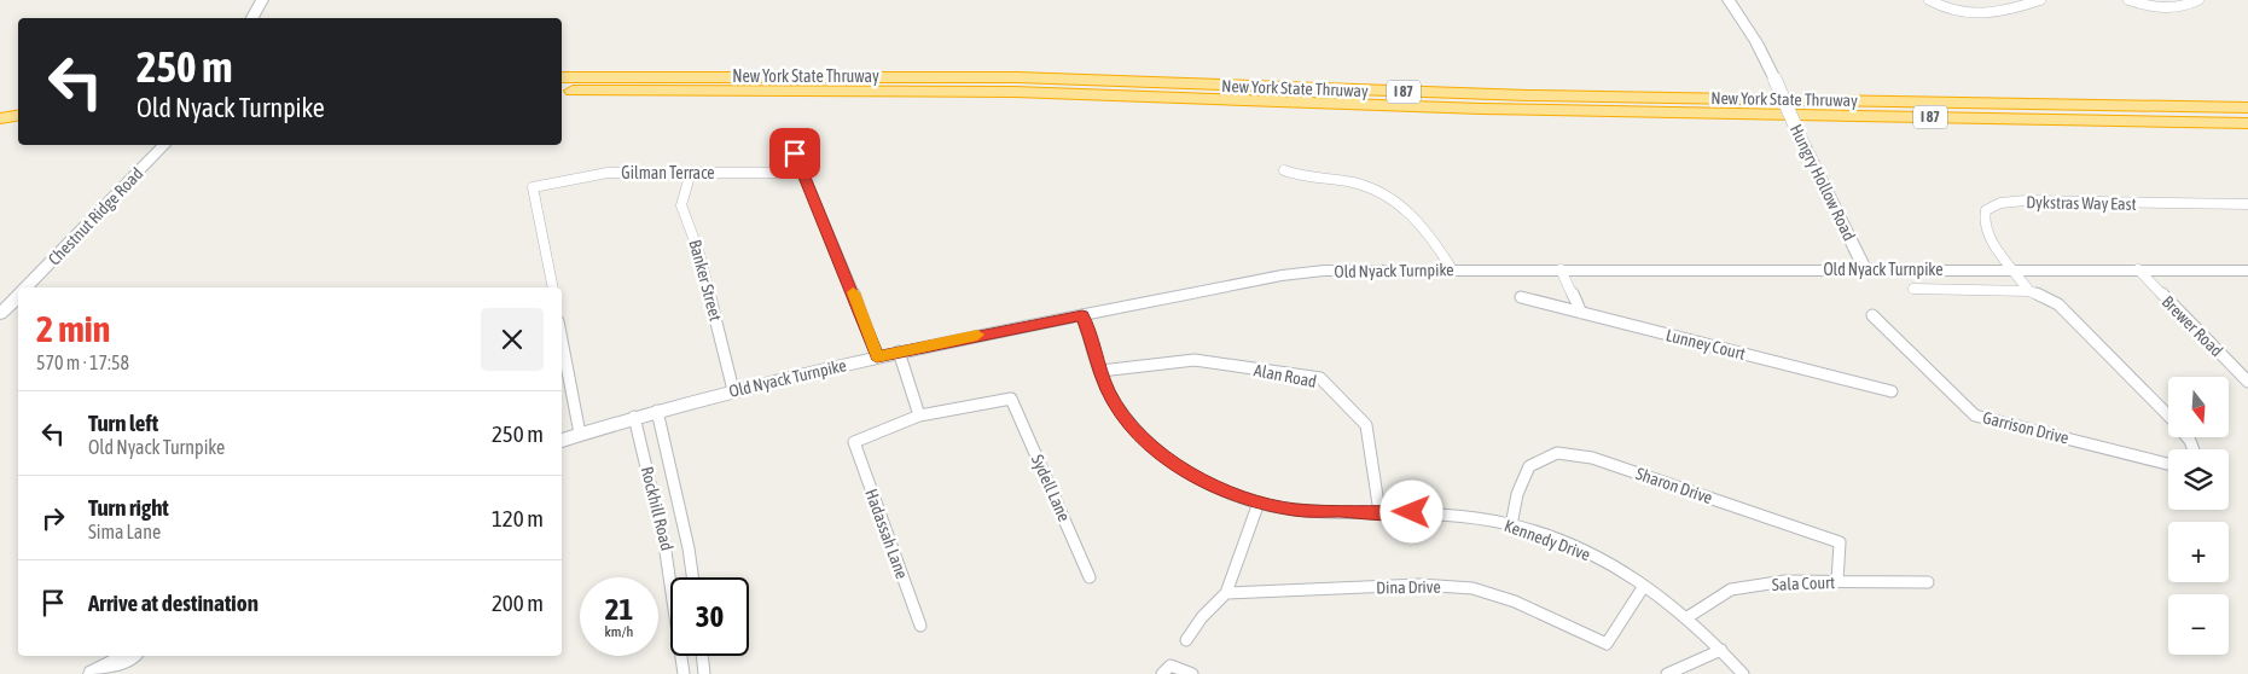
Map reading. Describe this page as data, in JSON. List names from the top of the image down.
{
  "streets": {
    "highway": ["New York State Thruway", "I 87"],
    "street": [
      "Gilman Terrace",
      "Hungry Hollow Road",
      "Dykstras Way East",
      "Chestnut Ridge Road",
      "Old Nyack Turnpike",
      "Banker Street",
      "Brewer Road",
      "Lunney Court",
      "Alan Road",
      "Garrison Drive",
      "Sharon Drive",
      "Sydell Lane",
      "Rockhill Road",
      "Hadassah Lane",
      "Kennedy Drive",
      "Sala Court",
      "Dina Drive"
    ]
  },
  "crossings": [
    ["Gilman Terrace", "Banker Street"],
    ["Hungry Hollow Road", "Old Nyack Turnpike"],
    ["Dykstras Way East", "Old Nyack Turnpike"],
    ["Old Nyack Turnpike", "Banker Street"],
    ["Old Nyack Turnpike", "Brewer Road"],
    ["Old Nyack Turnpike", "Rockhill Road"],
    ["Old Nyack Turnpike", "Kennedy Drive"],
    ["Alan Road", "Kennedy Drive"],
    ["Sharon Drive", "Kennedy Drive"],
    ["Sharon Drive", "Sala Court"],
    ["Sydell Lane", "Hadassah Lane"],
    ["Kennedy Drive", "Sala Court"],
    ["Kennedy Drive", "Dina Drive"]
  ],
  "north": "bottom",
  "page": {
    "turn": ["250 m", "Old Nyack Turnpike"],
    "heading": ["2 min", "570 m · 17:58"],
    "map_buttons": ["+", "−"],
    "list": [
      {
        "name": "Turn left",
        "note": "Old Nyack Turnpike",
        "value": "250 m"
      },
      {
        "name": "Turn right",
        "note": "Sima Lane",
        "value": "120 m"
      },
      {
        "name": "Arrive at destination",
        "value": "200 m"
      }
    ],
    "speed": "21 km/h",
    "limit": "30"
  }
}
